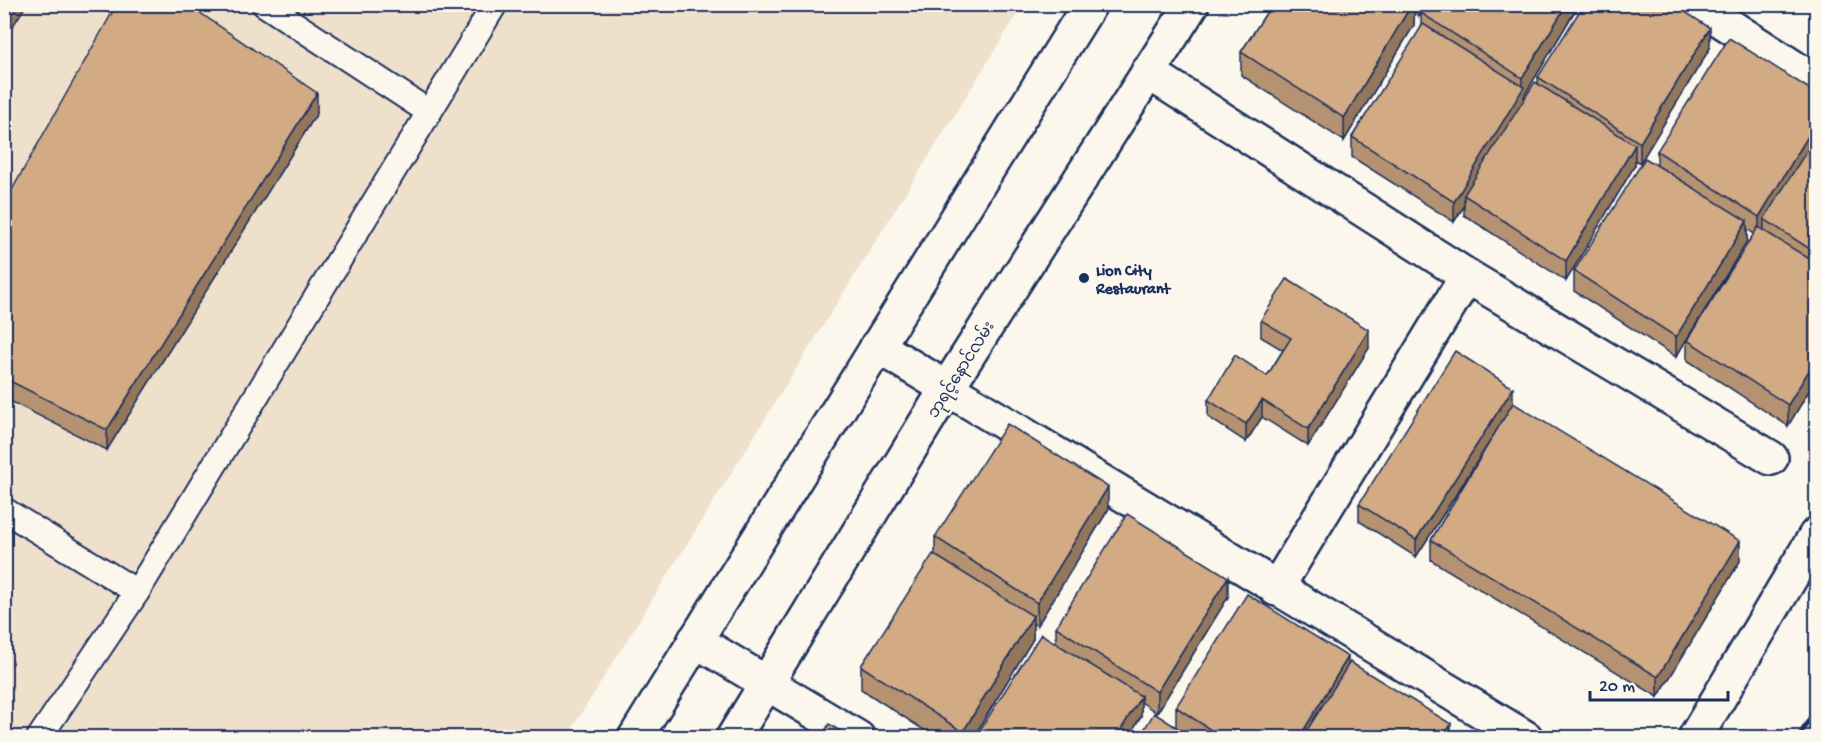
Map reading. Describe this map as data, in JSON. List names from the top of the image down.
{
  "streets": {
    "street": ["ဘုရင့်နောင်လမ်း"]
  },
  "places": ["Lion City Restaurant"],
  "scale_bar": "20 m"
}
